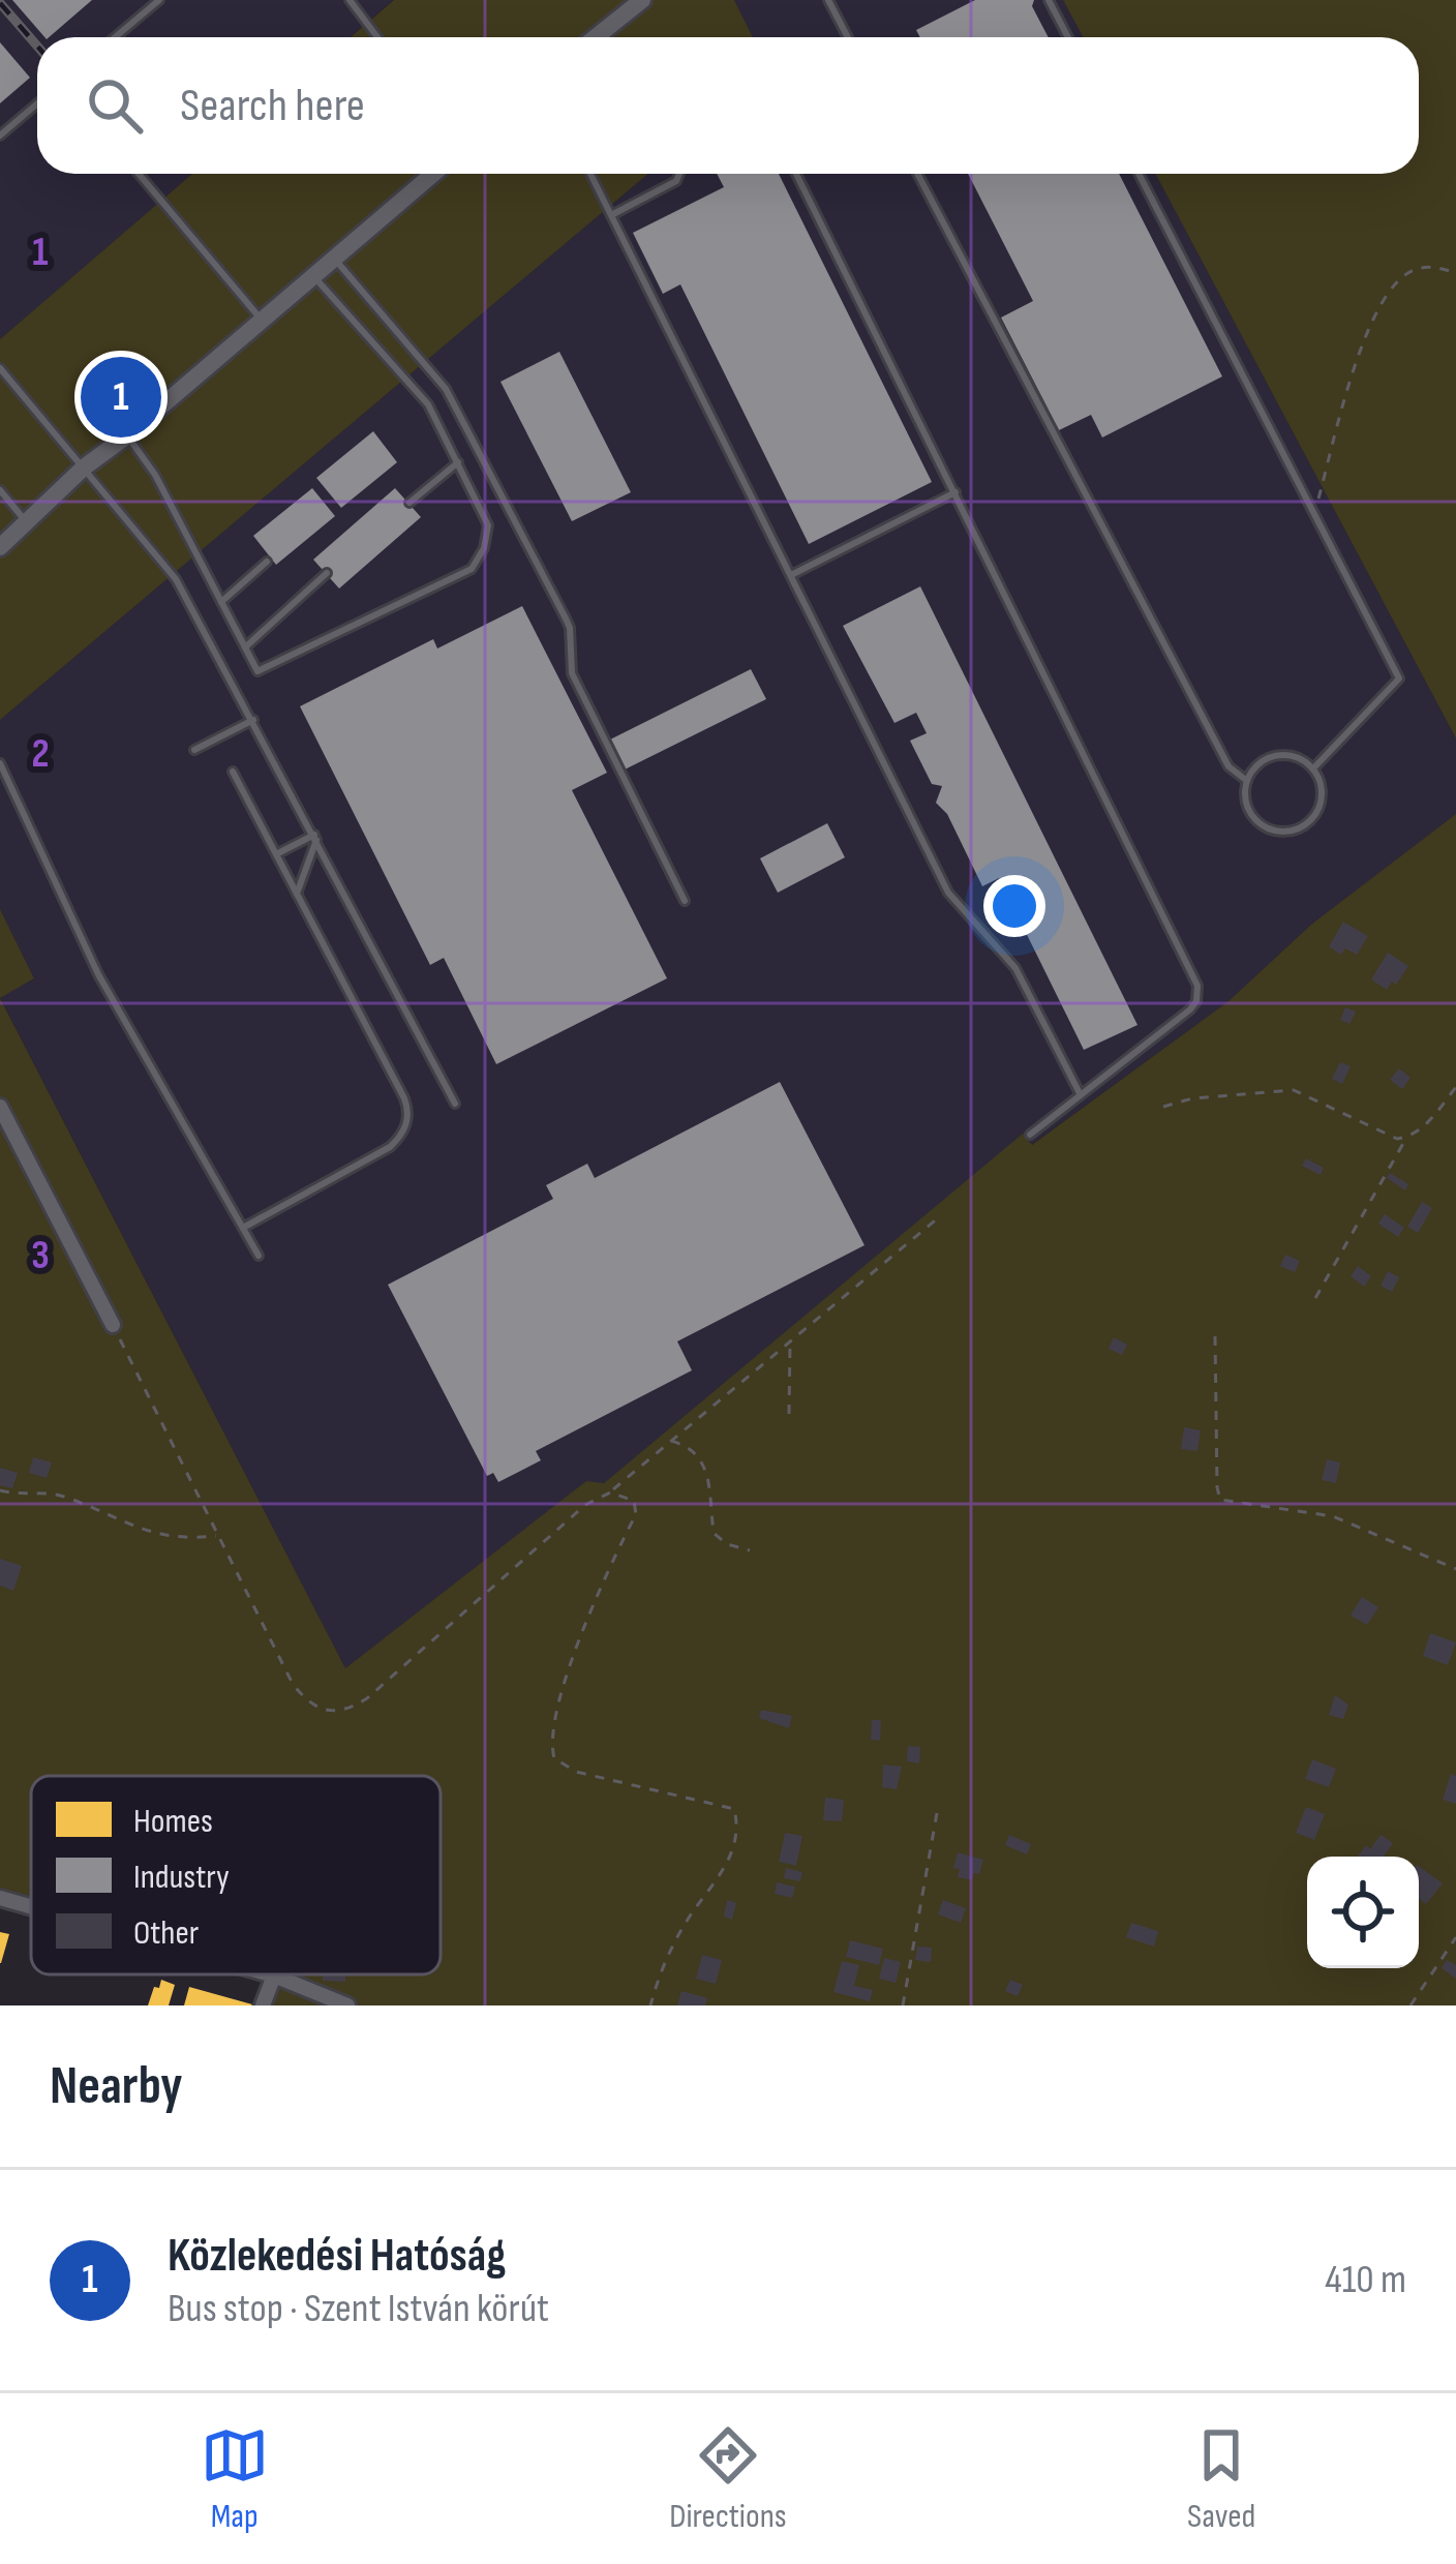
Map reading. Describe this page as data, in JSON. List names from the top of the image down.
{
  "legend": ["Homes", "Industry", "Other"],
  "page": {
    "search": "Search here",
    "pins": "1",
    "heading": "Nearby",
    "list": [
      {
        "mark": "1",
        "name": "Közlekedési Hatóság",
        "note": "Bus stop · Szent István körút",
        "value": "410 m"
      }
    ],
    "nav": ["Map", "Directions", "Saved"]
  },
  "grid": {
    "rows": ["1", "2", "3"]
  }
}
